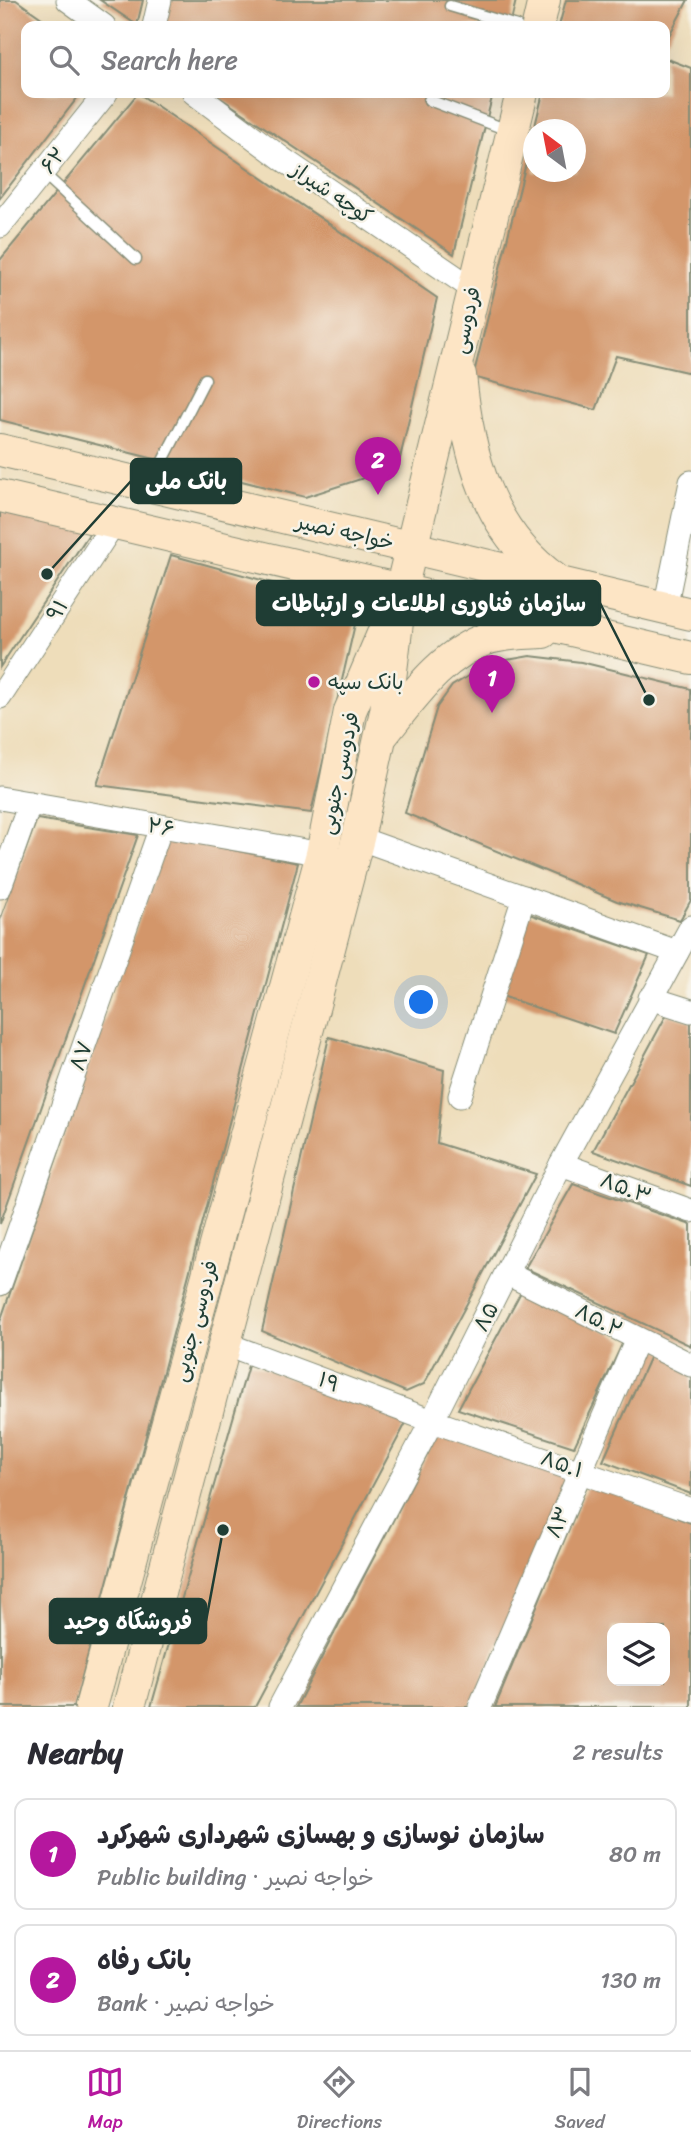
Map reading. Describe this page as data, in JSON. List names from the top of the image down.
{
  "streets": {
    "main road": ["فردوسی", "خواجه نصیر", "فردوسی جنوبی"],
    "street": [
      "۶۲",
      "کوچه شیراز",
      "۹۱",
      "۲۶",
      "۸۷",
      "۸۵.۳",
      "۸۵",
      "۸۵.۲",
      "۱۹",
      "۸۵.۱",
      "۸۳"
    ]
  },
  "crossings": [
    ["کوچه شیراز", "فردوسی"],
    ["فردوسی", "خواجه نصیر"],
    ["فردوسی", "فردوسی جنوبی"],
    ["خواجه نصیر", "۹۱"],
    ["خواجه نصیر", "فردوسی جنوبی"],
    ["فردوسی جنوبی", "۲۶"],
    ["فردوسی جنوبی", "۱۹"],
    ["۲۶", "۸۷"],
    ["۸۵.۳", "۸۵"],
    ["۸۵", "۸۵.۲"],
    ["۸۵", "۱۹"],
    ["۸۵", "۸۵.۱"],
    ["۸۵.۲", "۸۳"],
    ["۱۹", "۸۵.۱"],
    ["۸۵.۱", "۸۳"]
  ],
  "places": [
    "بانک ملی",
    "بانک سپه",
    "سازمان فناوری اطلاعات و ارتباطات",
    "فروشگاه وحید"
  ],
  "north": "top left",
  "page": {
    "search": "Search here",
    "pins": ["2", "1"],
    "heading": ["Nearby", "2 results"],
    "list": [
      {
        "mark": "1",
        "name": "سازمان نوسازی و بهسازی شهرداری شهرکرد",
        "note": "Public building · خواجه نصیر",
        "value": "80 m"
      },
      {
        "mark": "2",
        "name": "بانک رفاه",
        "note": "Bank · خواجه نصیر",
        "value": "130 m"
      }
    ],
    "nav": ["Map", "Directions", "Saved"]
  }
}
